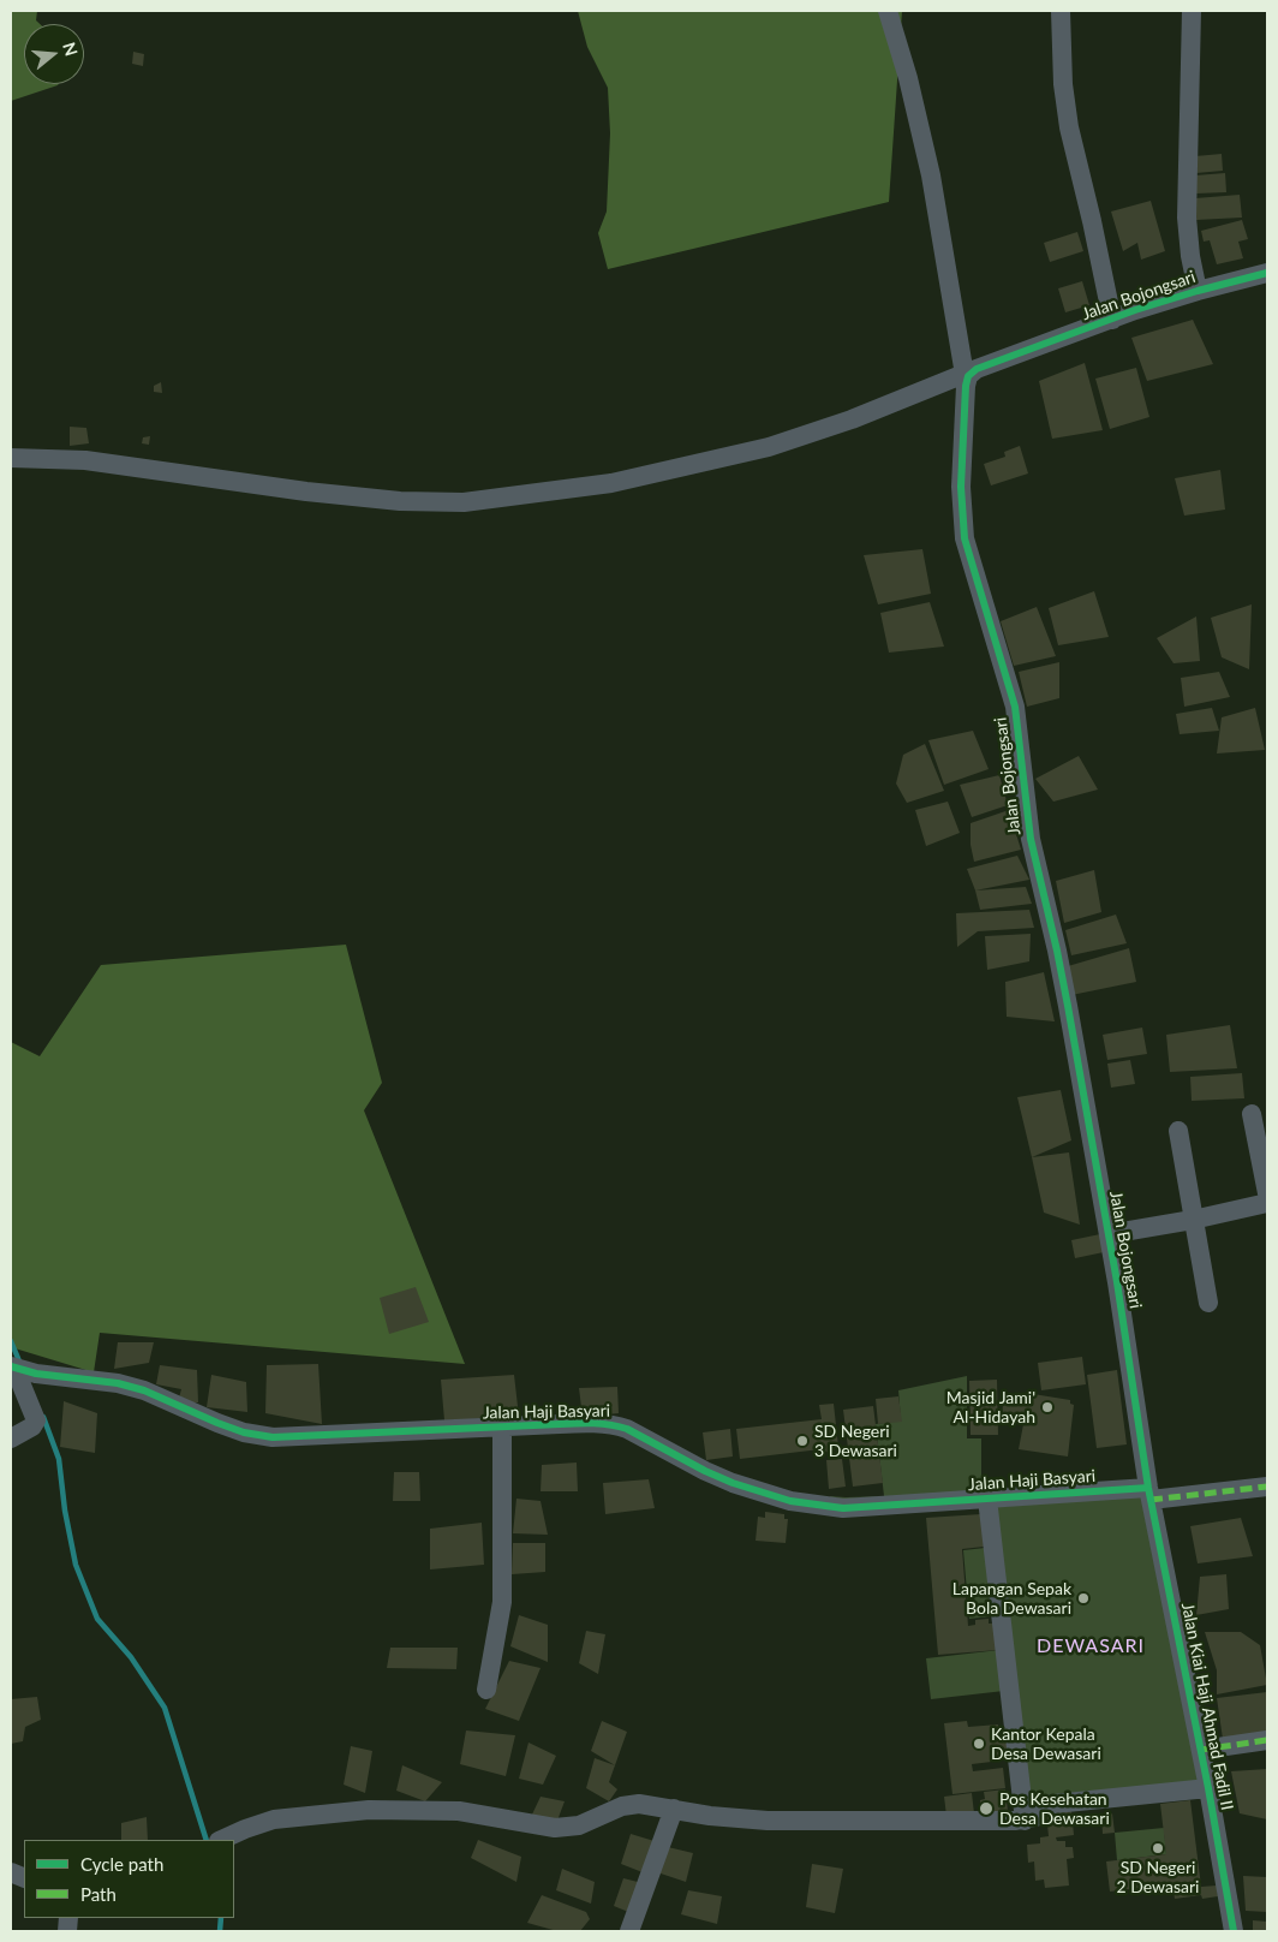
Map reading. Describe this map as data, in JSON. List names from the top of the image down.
{
  "streets": {
    "street": ["Jalan Bojongsari", "Jalan Haji Basyari", "Jalan Kiai Haji Ahmad Fadil II"]
  },
  "crossings": [
    ["Jalan Bojongsari", "Jalan Haji Basyari"],
    ["Jalan Bojongsari", "Jalan Kiai Haji Ahmad Fadil II"],
    ["Jalan Haji Basyari", "Jalan Kiai Haji Ahmad Fadil II"]
  ],
  "districts": ["DEWASARI"],
  "places": [
    "Masjid Jami' Al-Hidayah",
    "SD Negeri 3 Dewasari",
    "Lapangan Sepak Bola Dewasari",
    "Kantor Kepala Desa Dewasari",
    "Pos Kesehatan Desa Dewasari",
    "SD Negeri 2 Dewasari"
  ],
  "legend": ["Cycle path", "Path"],
  "north": "right"
}
